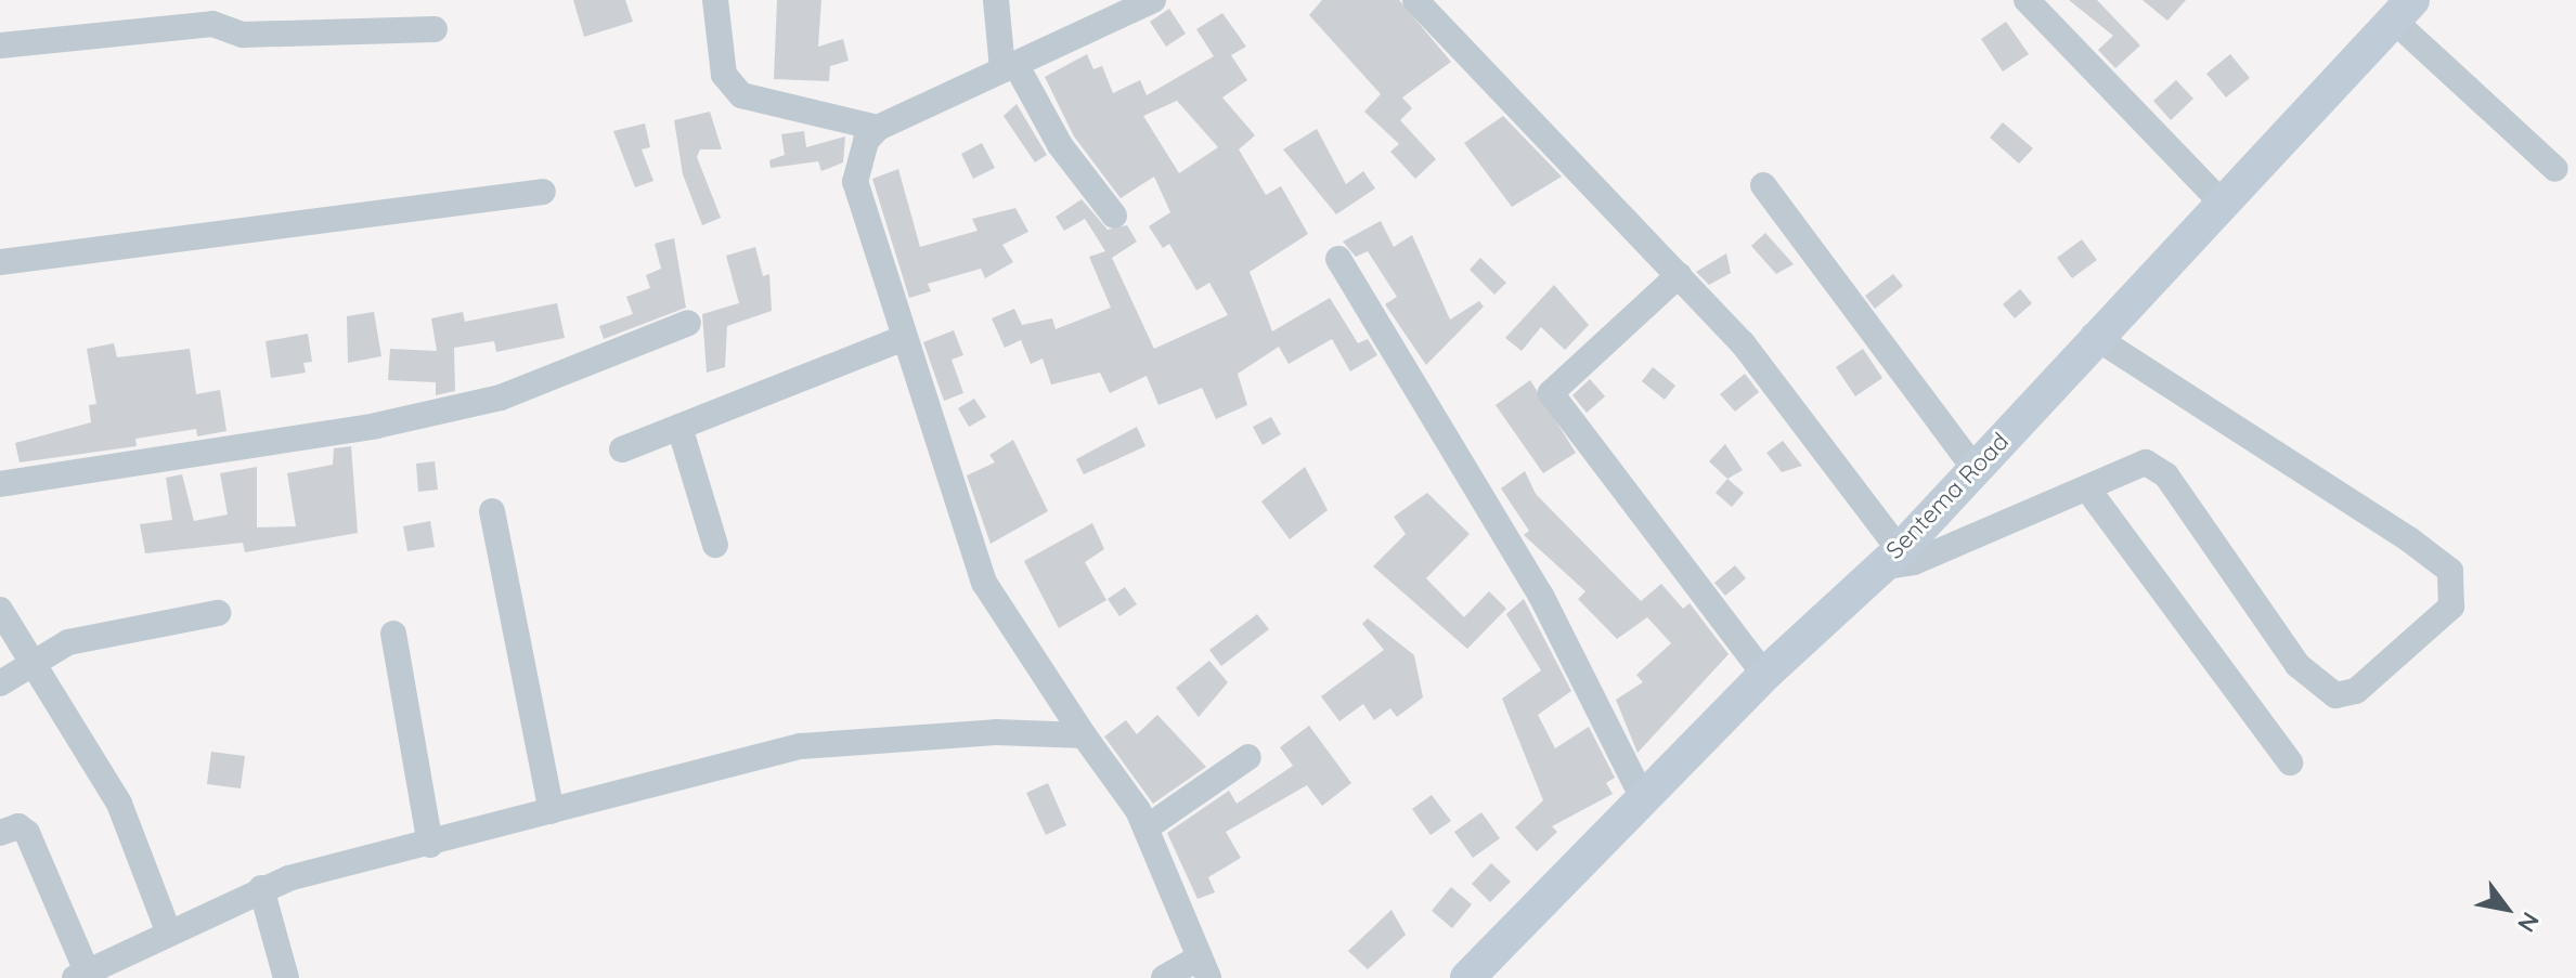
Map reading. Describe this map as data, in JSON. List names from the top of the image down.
{
  "streets": {
    "main road": ["Sentema Road"]
  },
  "north": "bottom right"
}
